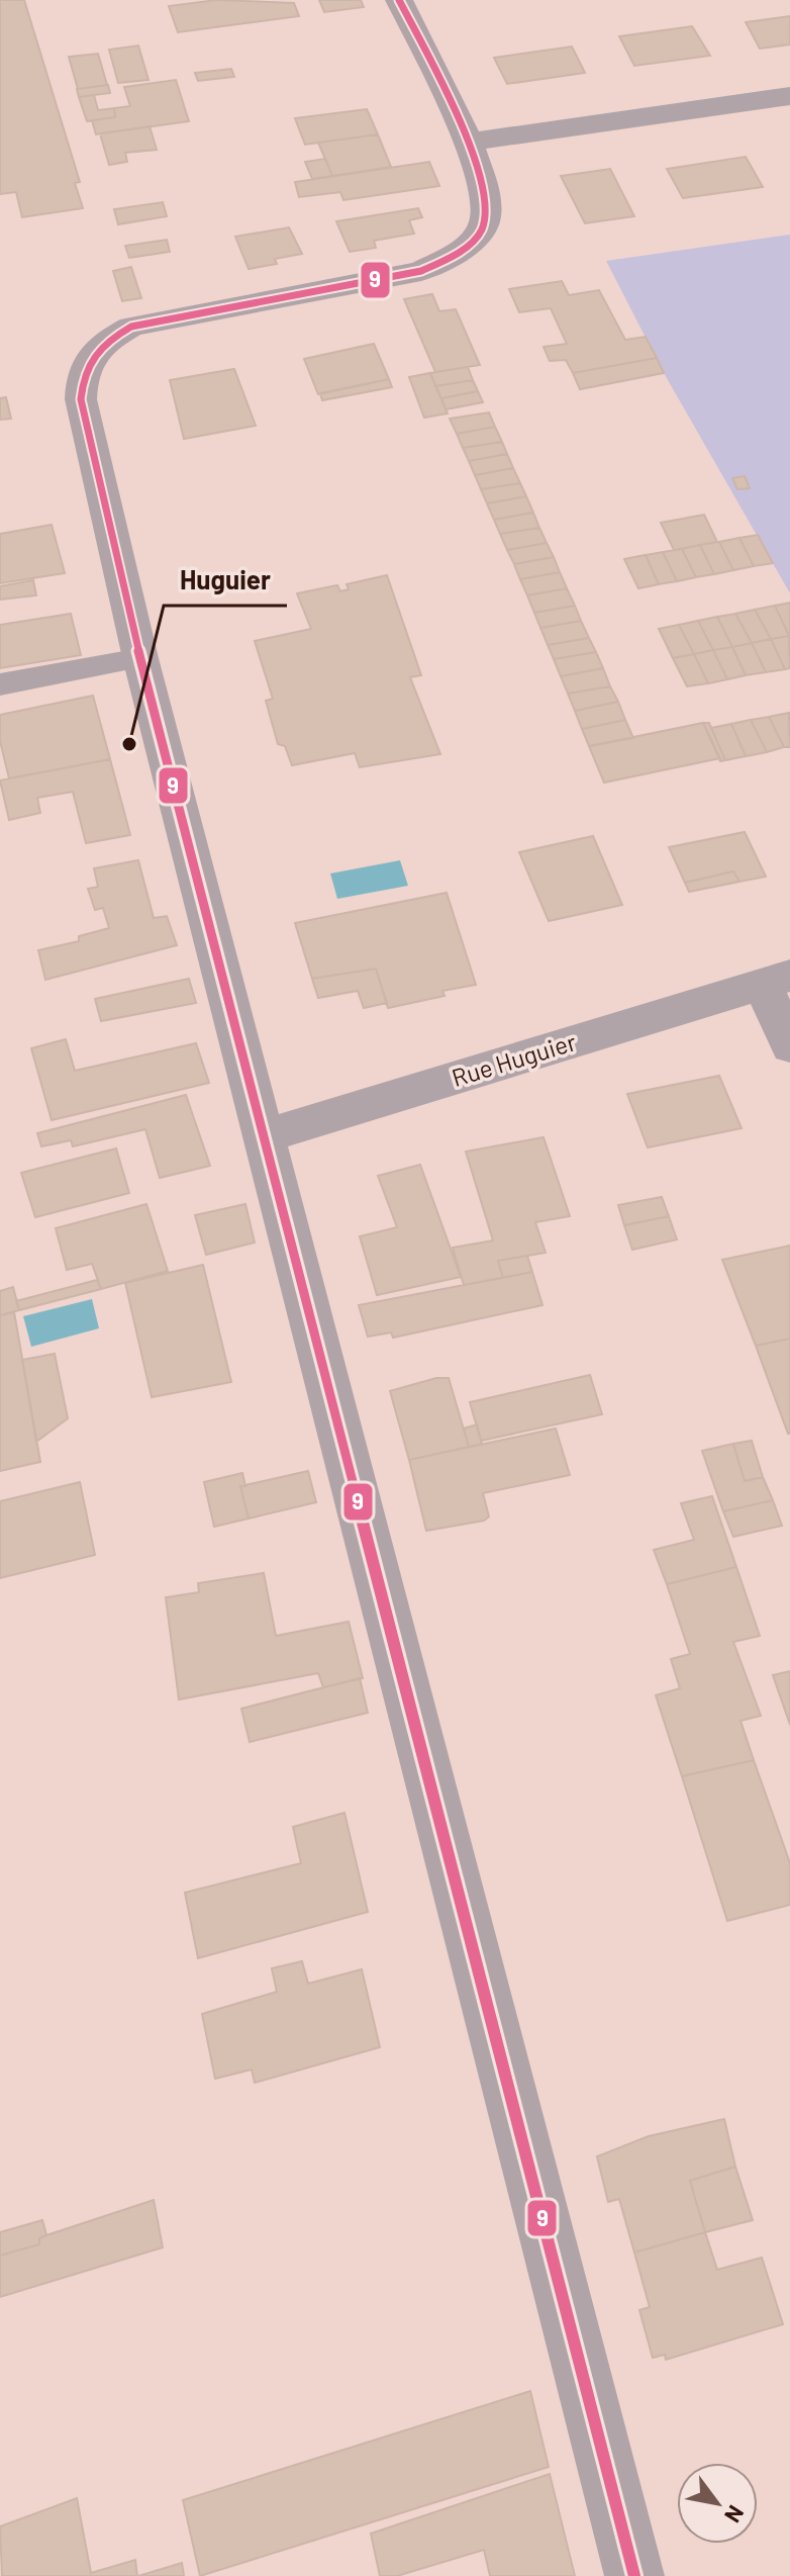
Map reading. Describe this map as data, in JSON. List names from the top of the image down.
{
  "streets": {
    "street": ["Rue Huguier"]
  },
  "places": ["Huguier"],
  "lines": ["transit line 9"],
  "north": "bottom right"
}
